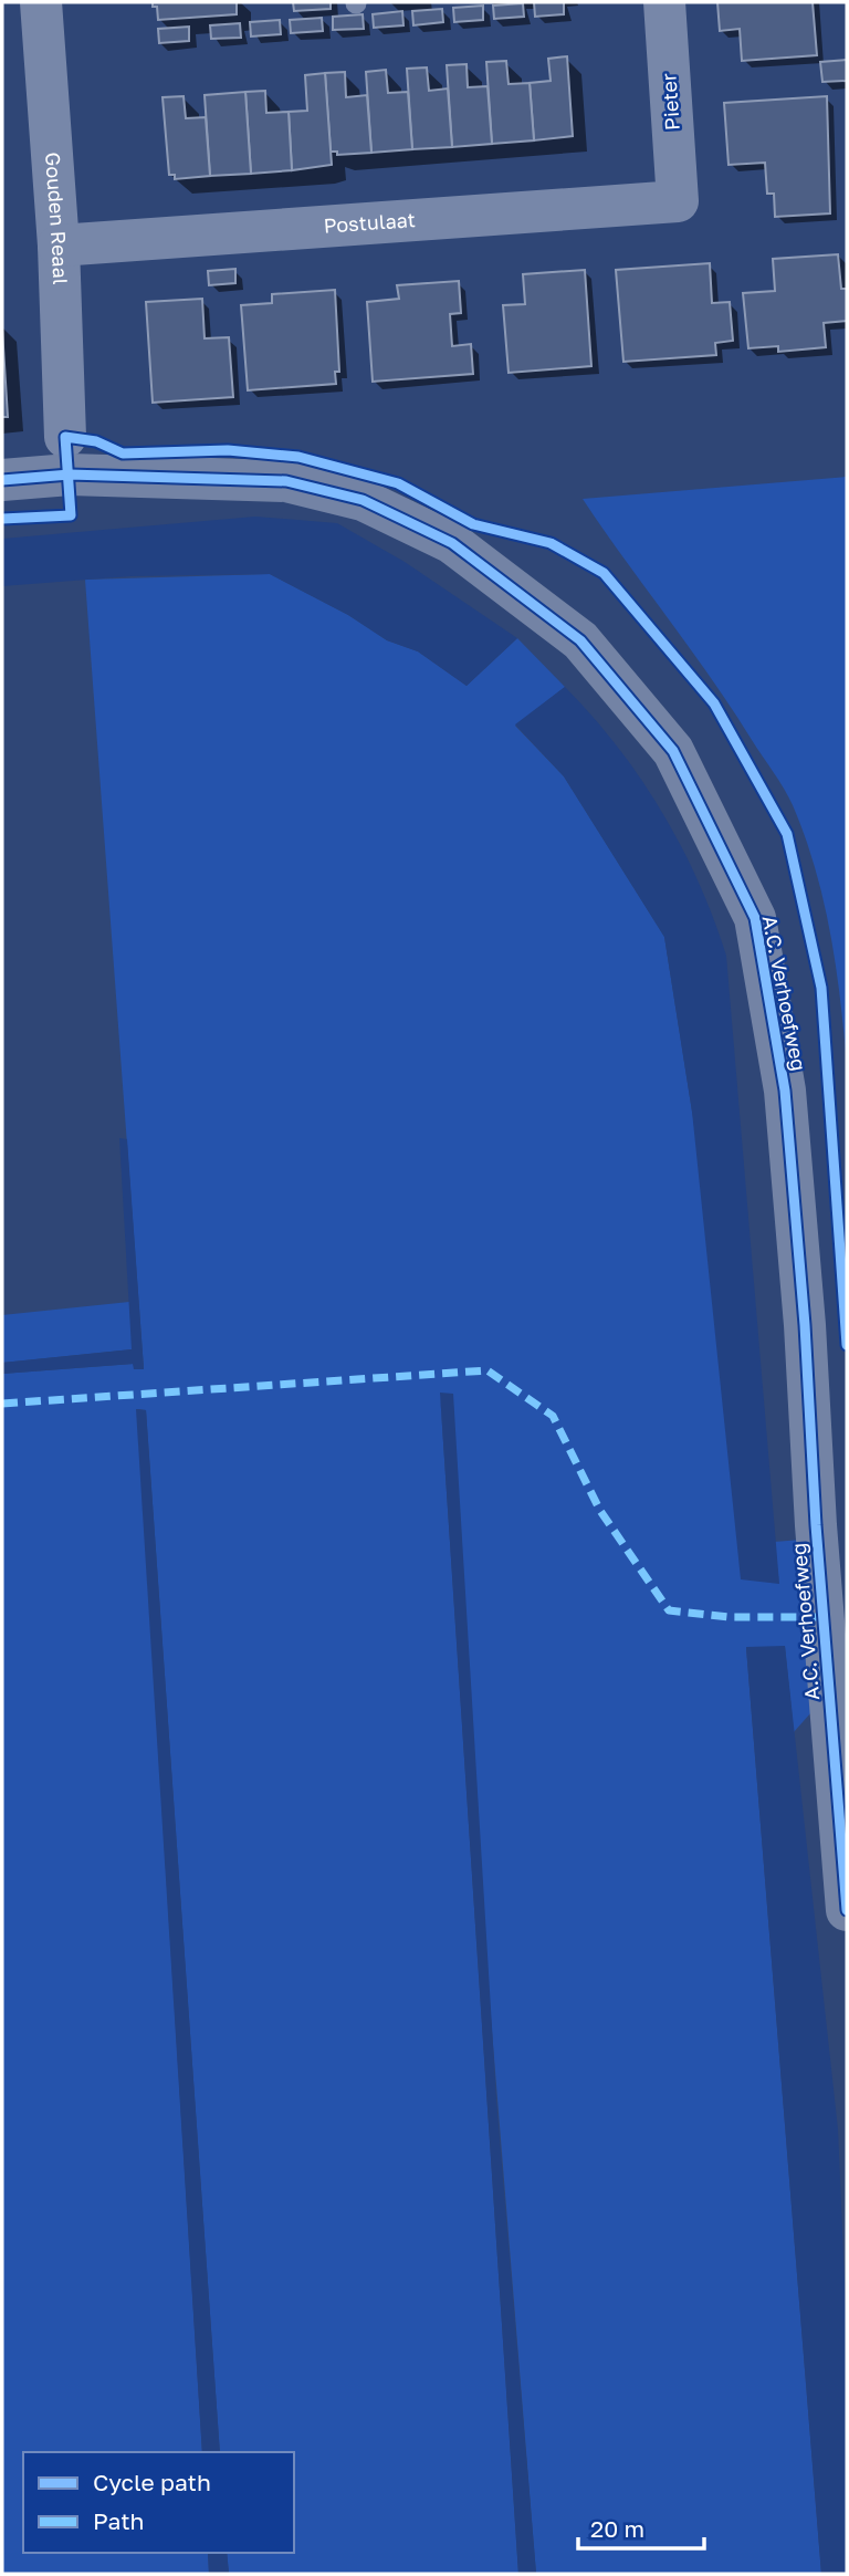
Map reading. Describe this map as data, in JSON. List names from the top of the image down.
{
  "streets": {
    "street": [
      "Pieter",
      "Gouden Reaal",
      "Postulaat",
      "A.C. Verhoefweg"
    ]
  },
  "crossings": [
    ["Pieter", "Postulaat"],
    ["Gouden Reaal", "Postulaat"],
    ["Gouden Reaal", "A.C. Verhoefweg"]
  ],
  "legend": ["Cycle path", "Path"],
  "scale_bar": "20 m"
}
